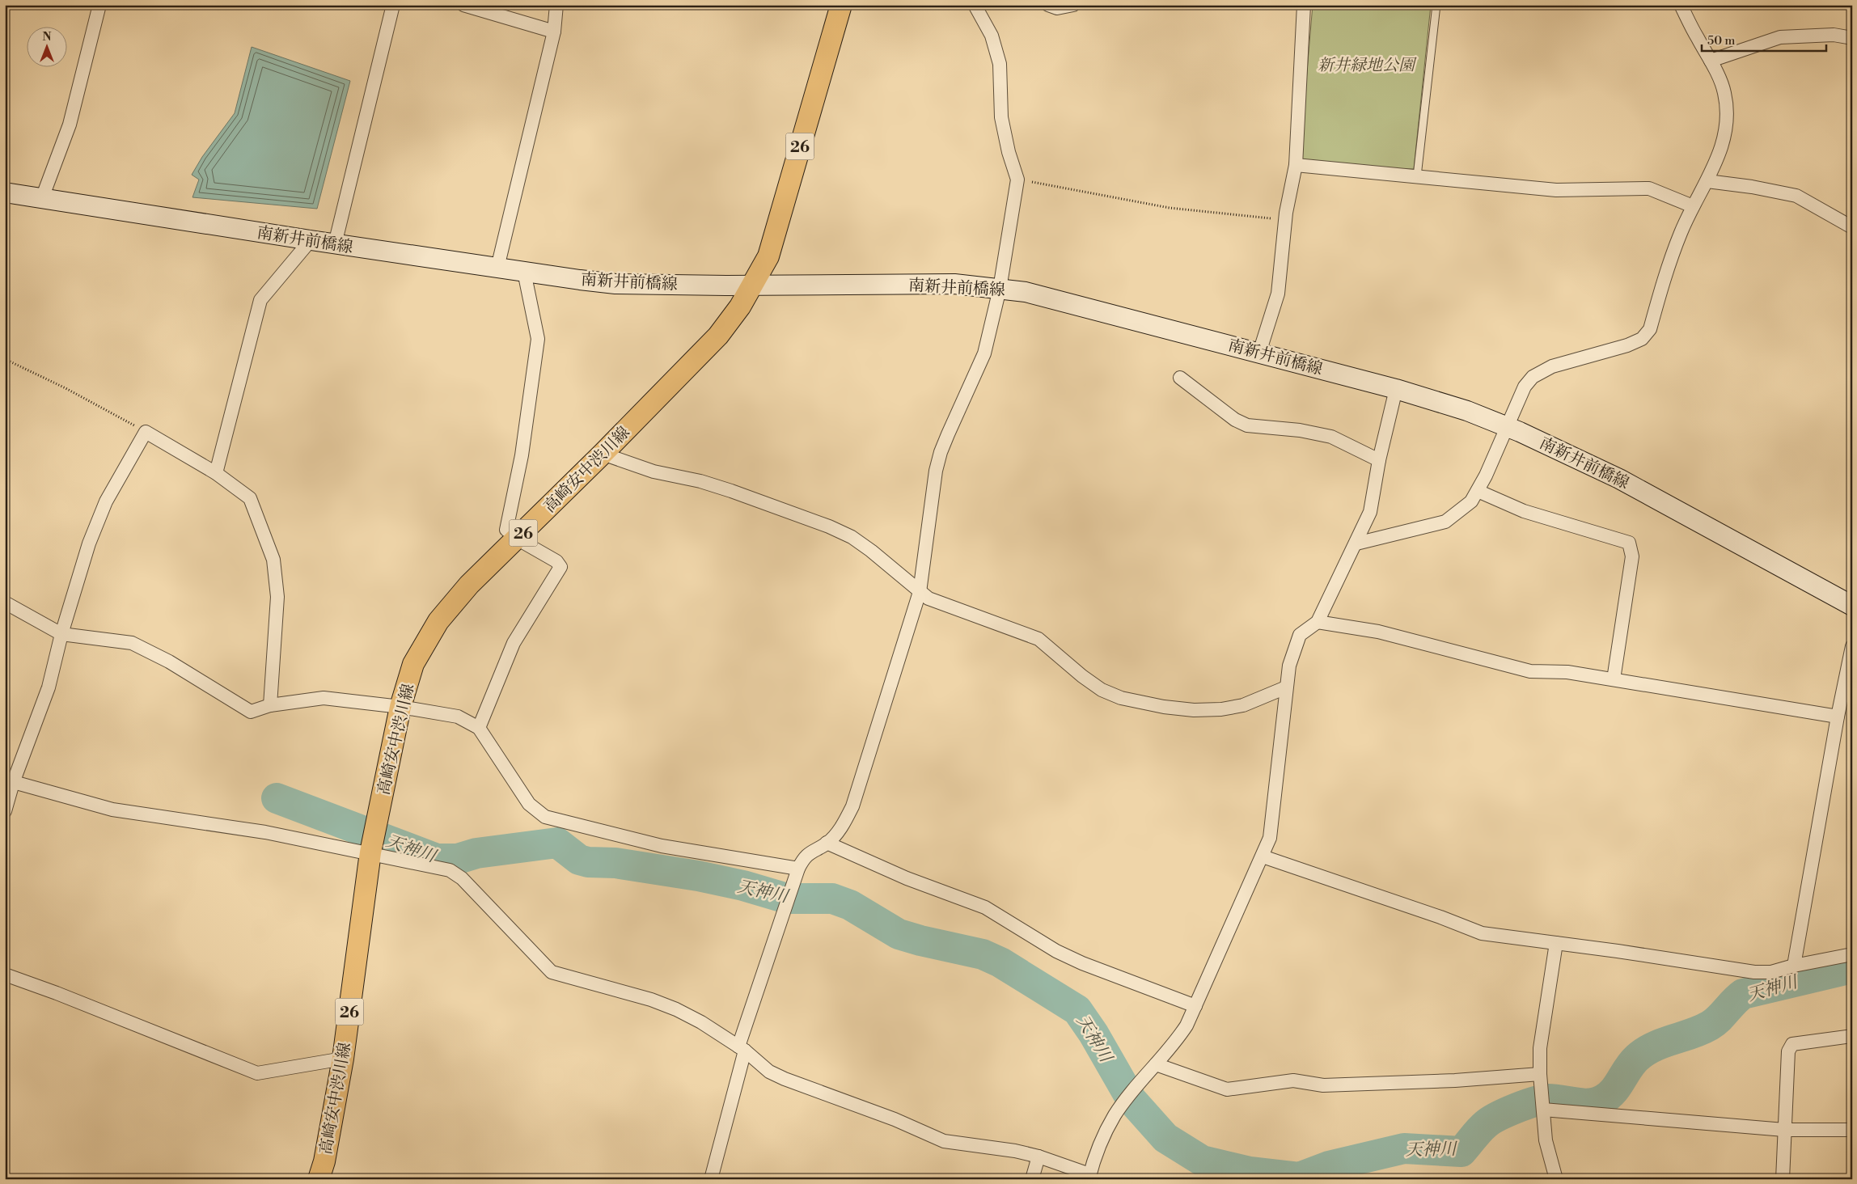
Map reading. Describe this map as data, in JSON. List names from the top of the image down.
{
  "streets": {
    "main road": ["26", "南新井前橋線", "高崎安中渋川線"]
  },
  "crossings": [
    ["南新井前橋線", "高崎安中渋川線"]
  ],
  "water": ["天神川"],
  "parks": ["新井緑地公園"],
  "scale_bar": "50 m",
  "north": "top"
}
